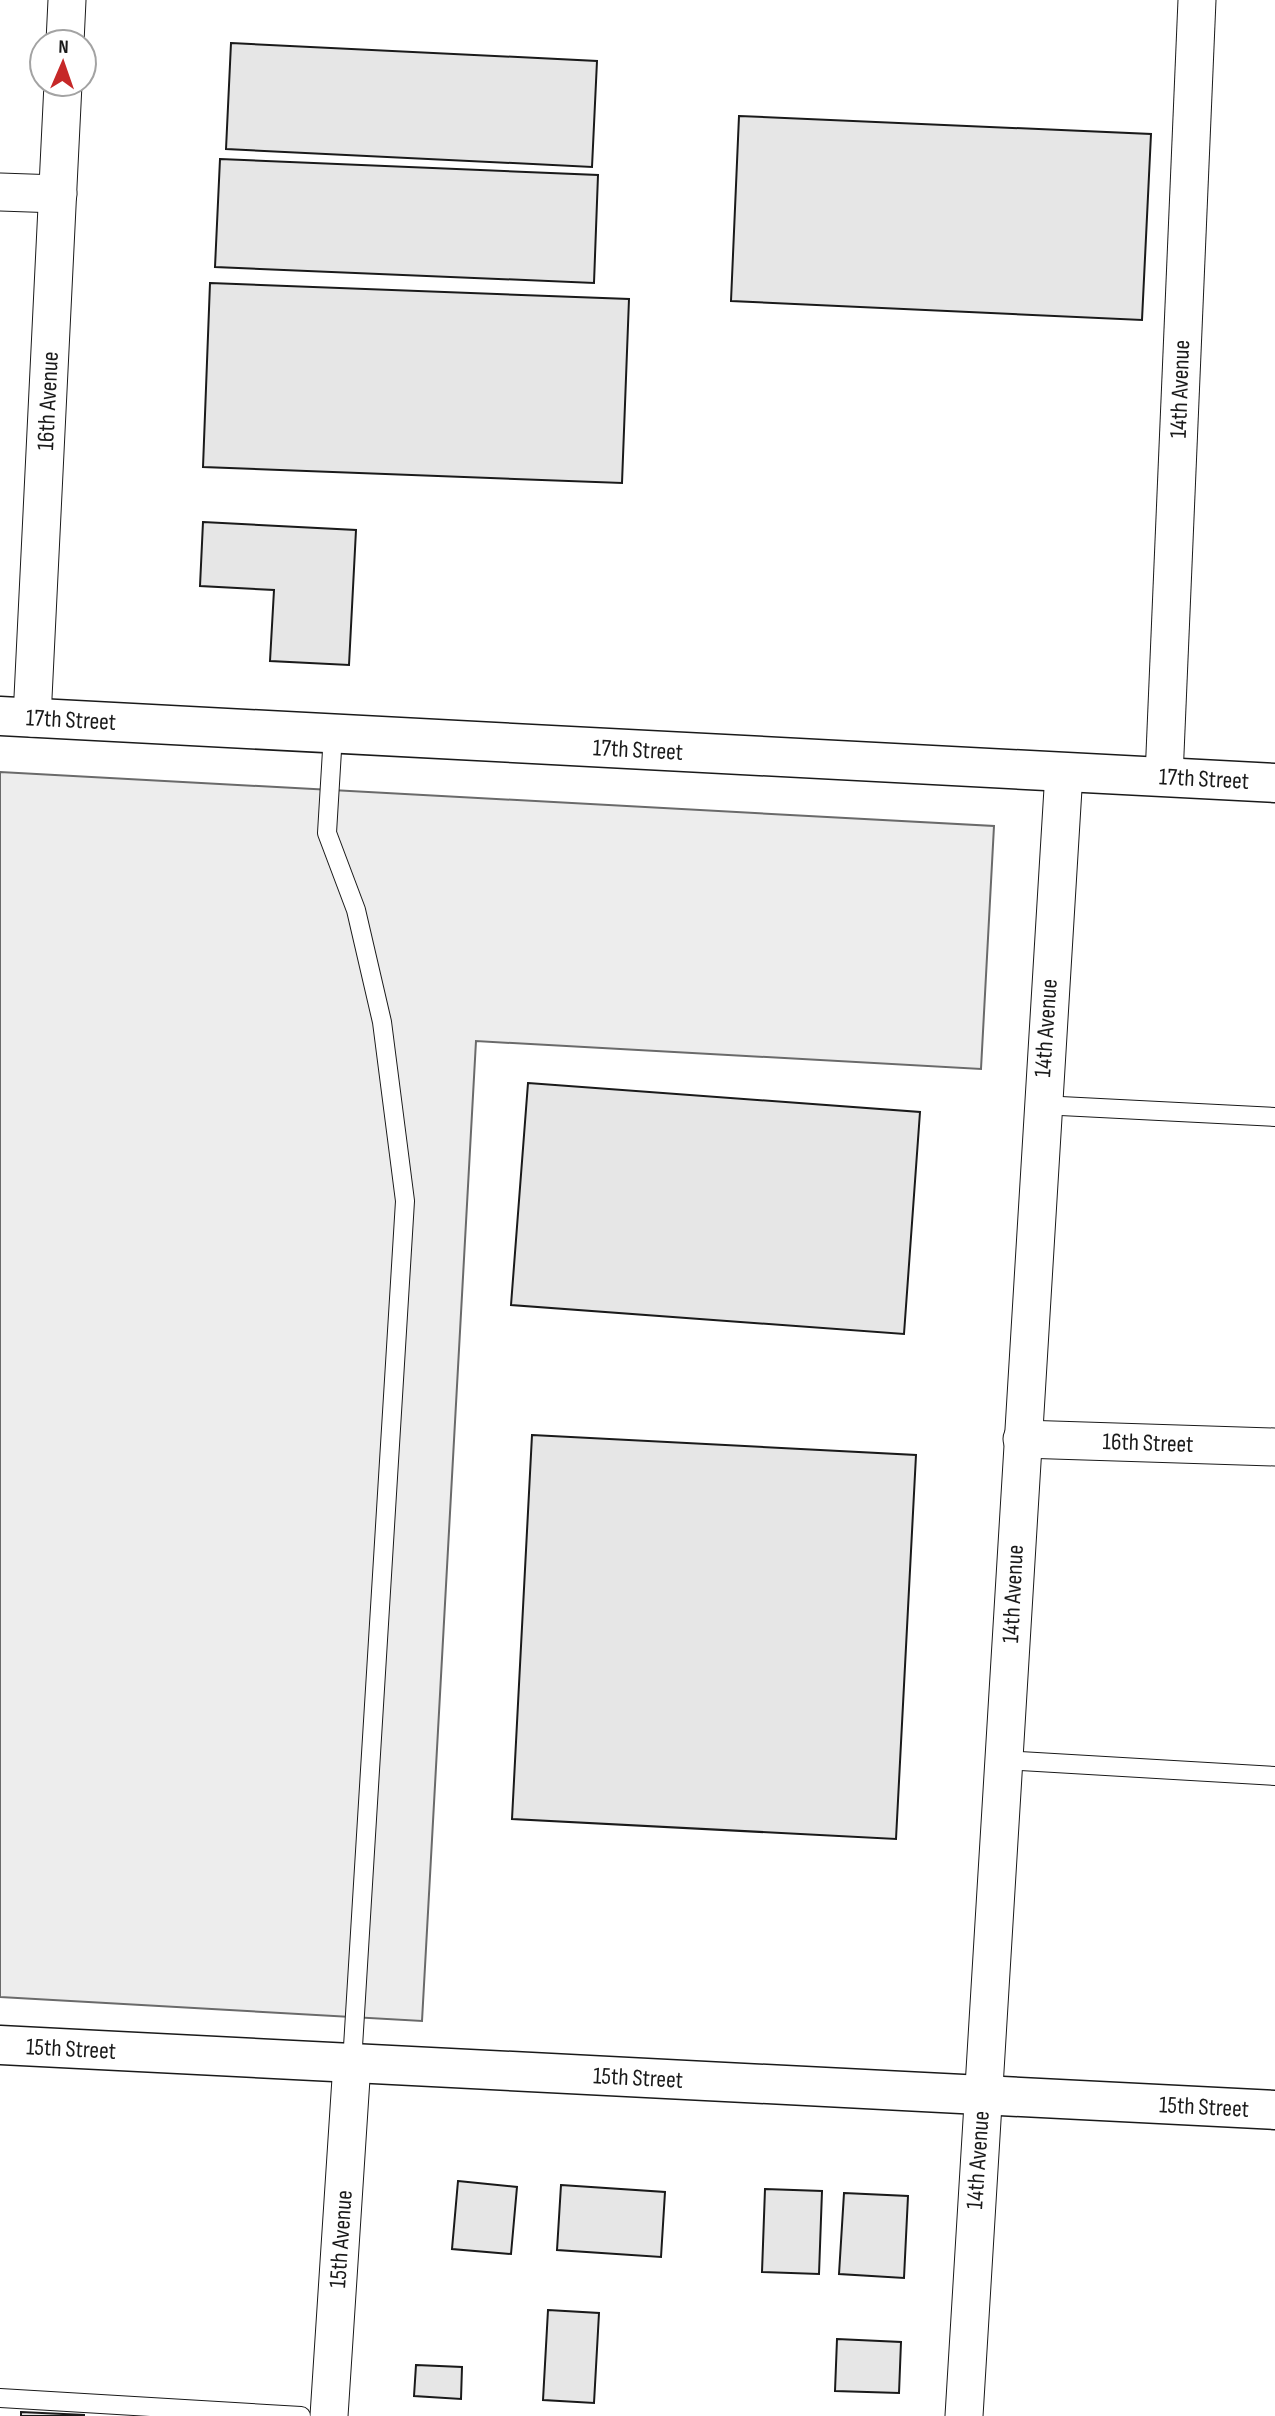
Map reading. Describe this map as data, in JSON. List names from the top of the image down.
{
  "streets": {
    "street": [
      "14th Avenue",
      "16th Avenue",
      "17th Street",
      "16th Street",
      "15th Street",
      "15th Avenue"
    ]
  },
  "crossings": [
    ["14th Avenue", "17th Street"],
    ["14th Avenue", "16th Street"],
    ["14th Avenue", "15th Street"],
    ["16th Avenue", "17th Street"],
    ["15th Street", "15th Avenue"]
  ],
  "north": "top"
}
